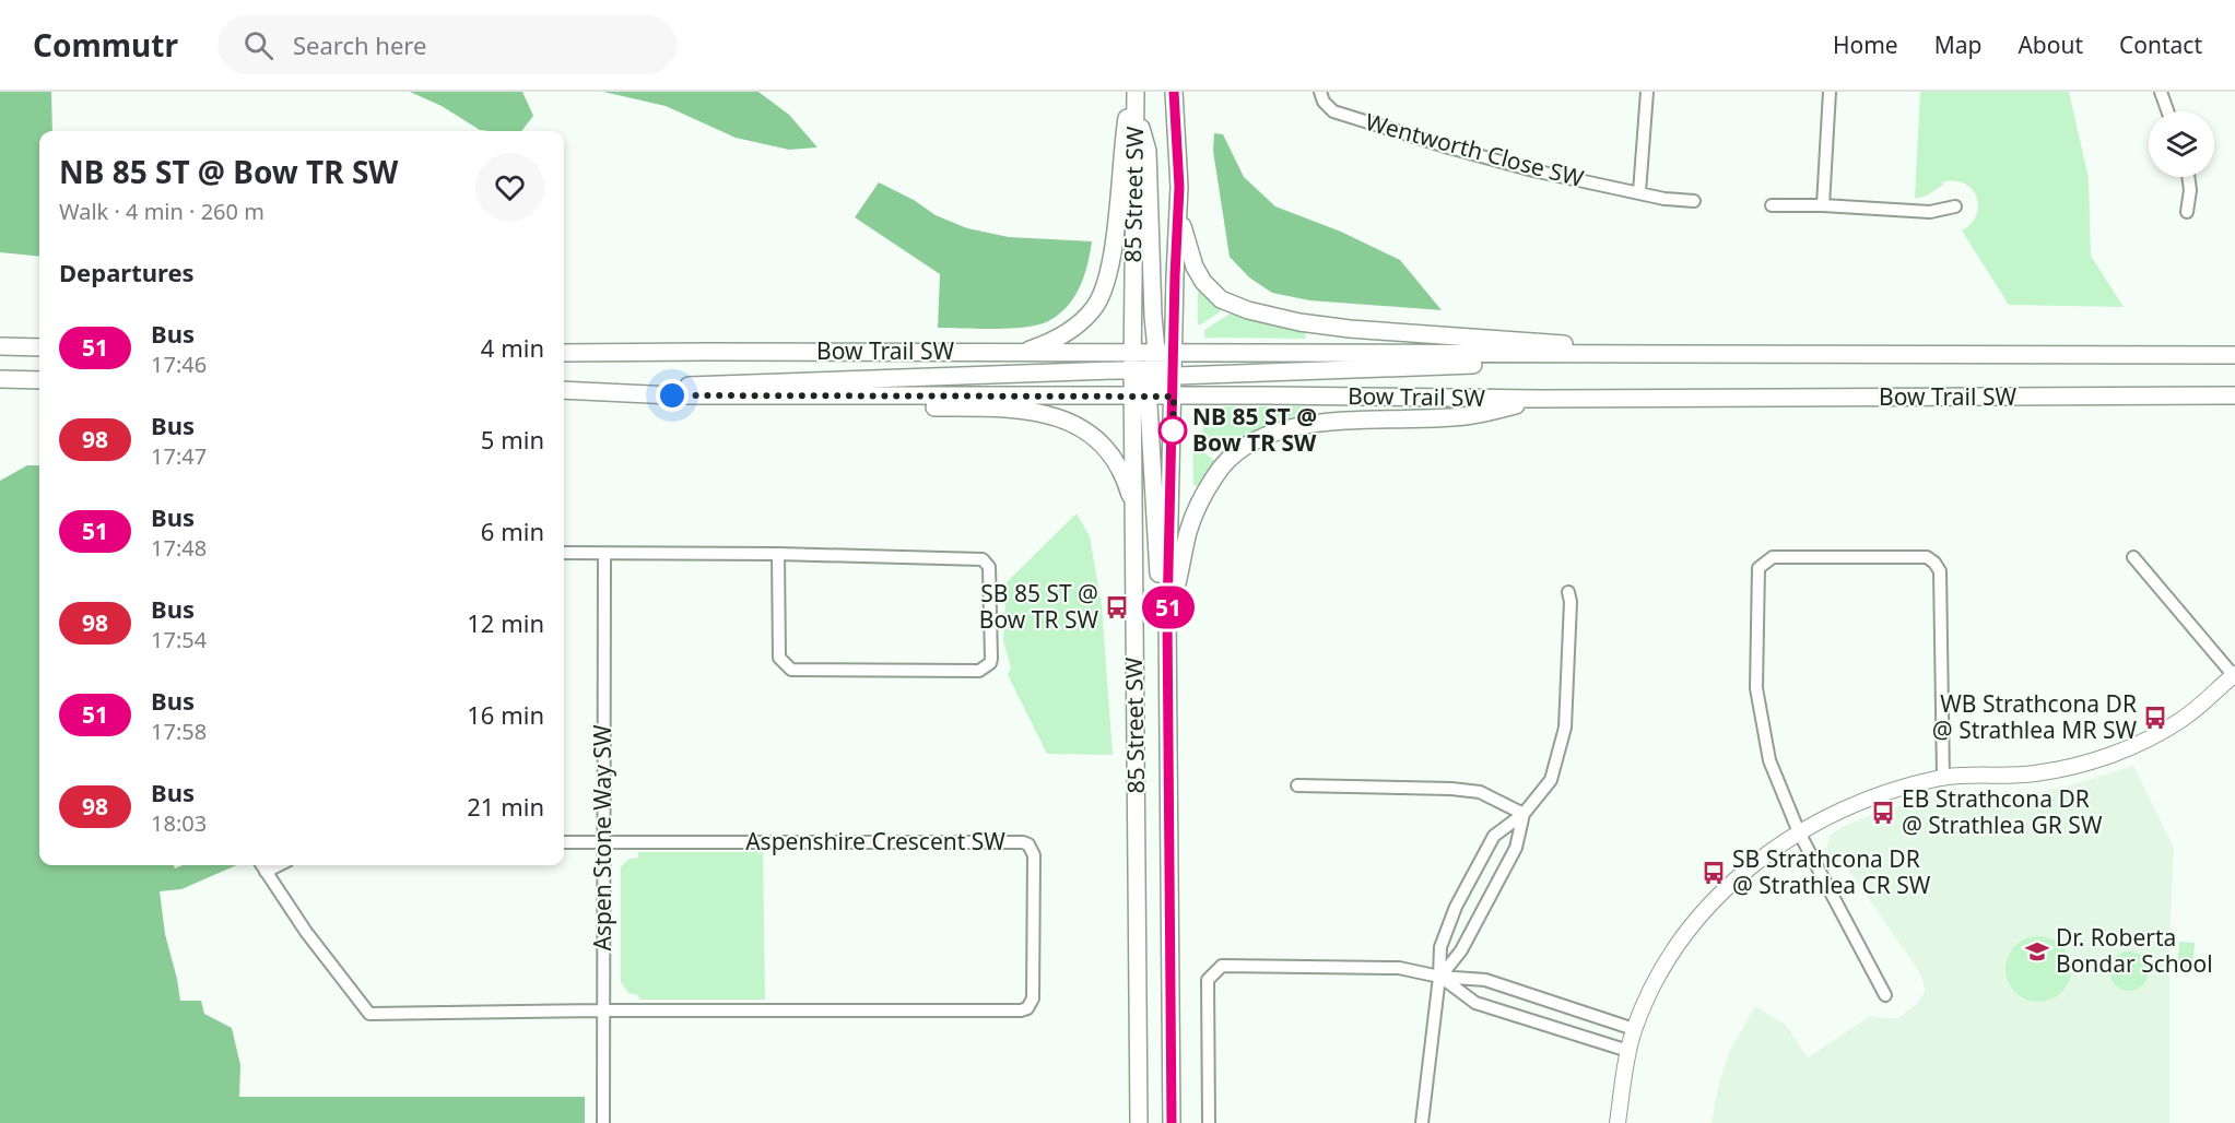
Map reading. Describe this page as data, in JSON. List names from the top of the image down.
{
  "streets": {
    "main road": ["85 Street SW", "Bow Trail SW"],
    "street": ["Wentworth Close SW", "Aspen Stone Way SW", "Aspenshire Crescent SW"]
  },
  "crossings": [
    ["85 Street SW", "Bow Trail SW"],
    ["Aspen Stone Way SW", "Aspenshire Crescent SW"]
  ],
  "places": {
    "other": ["NB 85 ST @ Bow TR SW"],
    "bus stop": [
      "SB 85 ST @ Bow TR SW",
      "WB Strathcona DR @ Strathlea MR SW",
      "EB Strathcona DR @ Strathlea GR SW",
      "SB Strathcona DR @ Strathlea CR SW"
    ],
    "school or university": ["Dr. Roberta Bondar School"]
  },
  "lines": ["bus line 51"],
  "page": {
    "header": "Commutr",
    "search": "Search here",
    "nav": [
      "Home",
      "Map",
      "About",
      "Contact"
    ],
    "on_map": "51",
    "heading": [
      ["NB 85 ST @ Bow TR SW", "Walk · 4 min · 260 m"],
      "Departures"
    ],
    "list": [
      {
        "mark": "51",
        "name": "Bus",
        "note": "17:46",
        "value": "4 min"
      },
      {
        "mark": "98",
        "name": "Bus",
        "note": "17:47",
        "value": "5 min"
      },
      {
        "mark": "51",
        "name": "Bus",
        "note": "17:48",
        "value": "6 min"
      },
      {
        "mark": "98",
        "name": "Bus",
        "note": "17:54",
        "value": "12 min"
      },
      {
        "mark": "51",
        "name": "Bus",
        "note": "17:58",
        "value": "16 min"
      },
      {
        "mark": "98",
        "name": "Bus",
        "note": "18:03",
        "value": "21 min"
      }
    ]
  }
}
